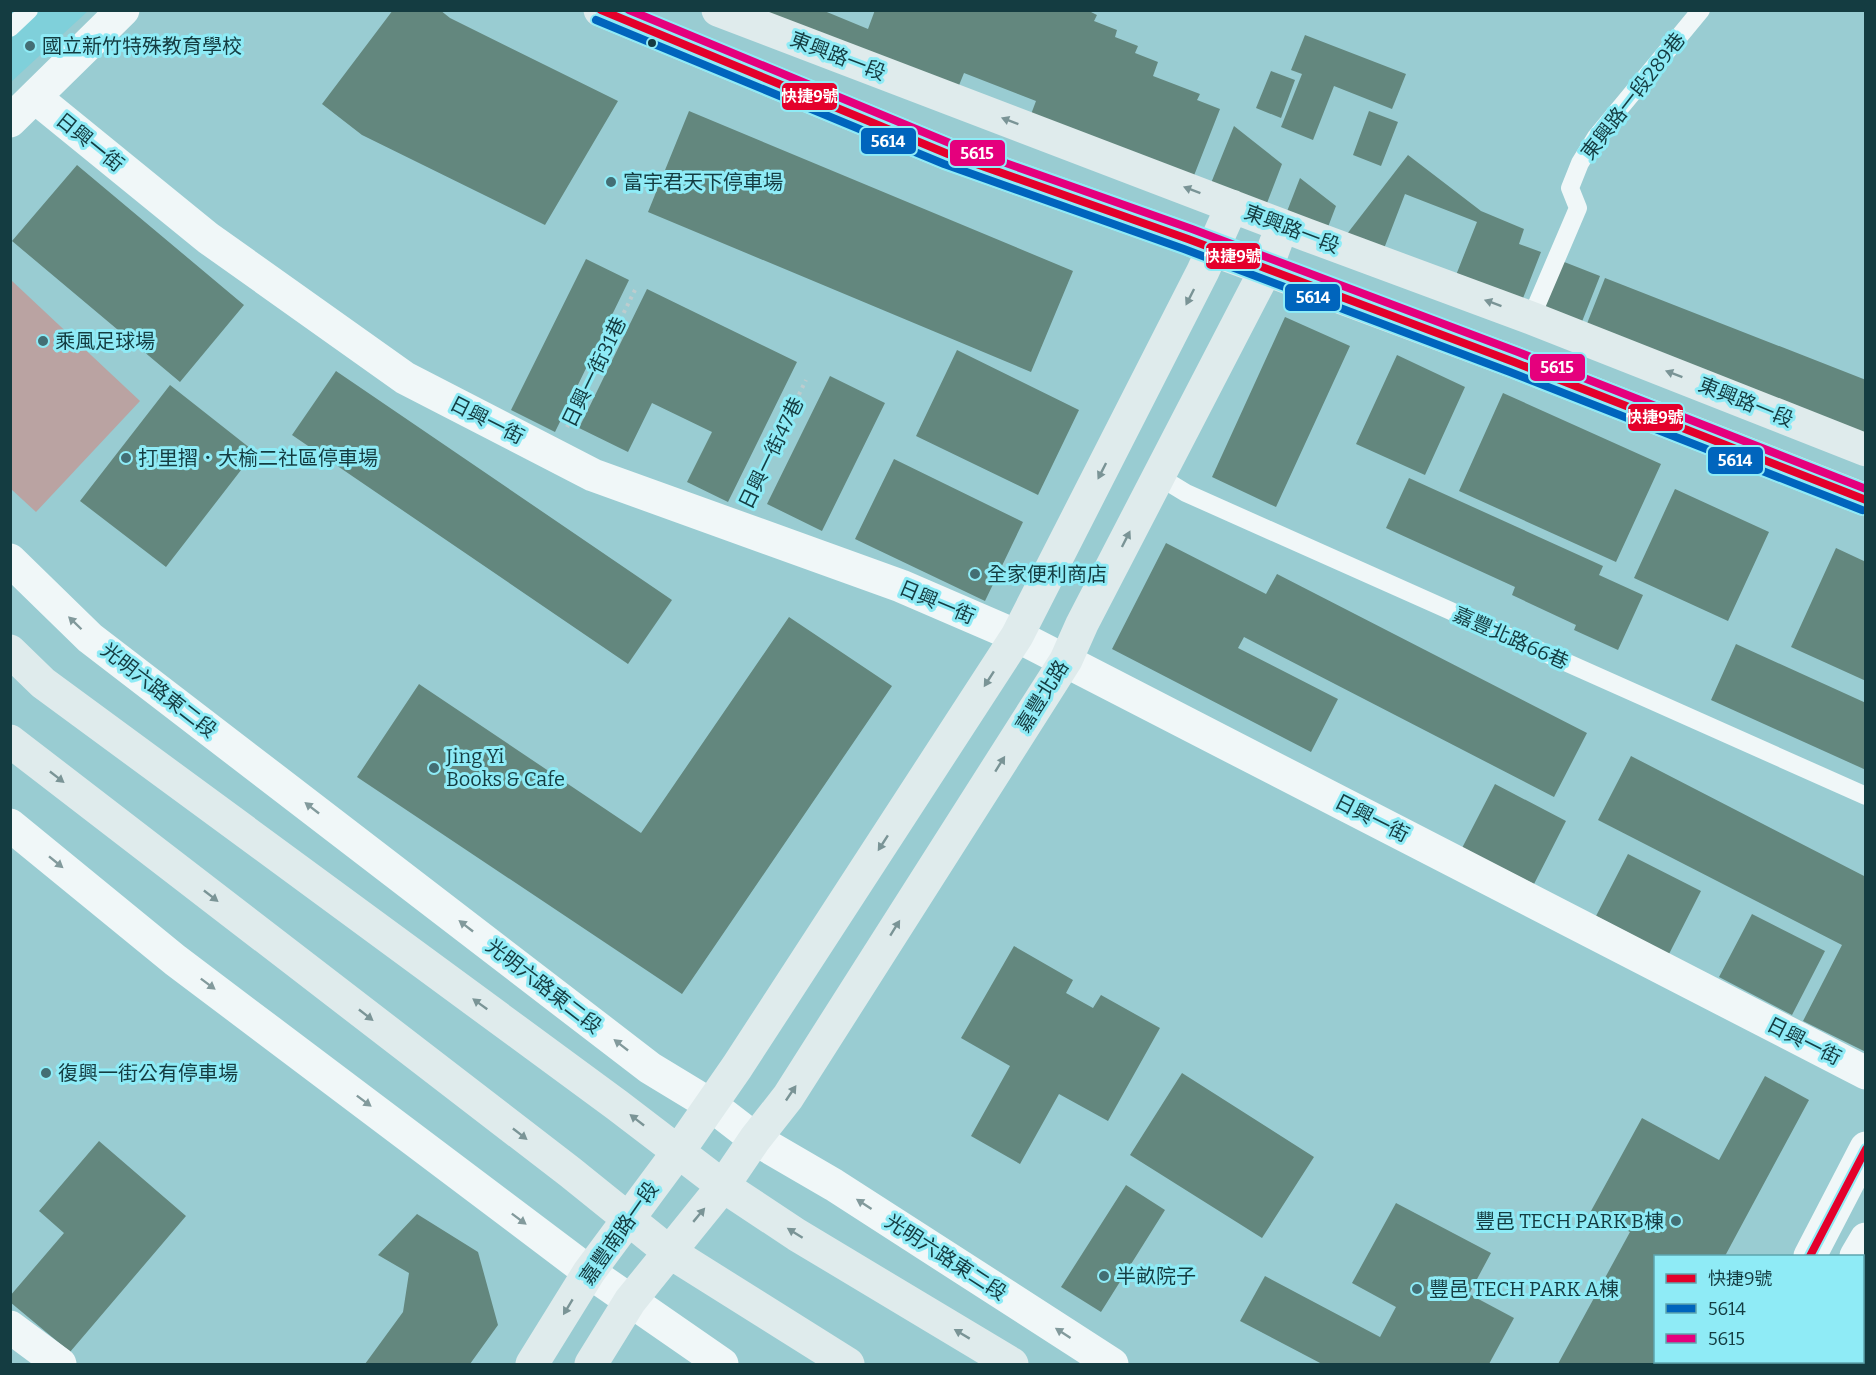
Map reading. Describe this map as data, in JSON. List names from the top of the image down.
{
  "streets": {
    "street": [
      "東興路一段",
      "日興一街",
      "光明六路東二段",
      "嘉豐北路",
      "嘉豐南路一段"
    ],
    "lane": ["東興路一段289巷", "嘉豐北路66巷"],
    "path": ["日興一街31巷", "日興一街47巷"]
  },
  "crossings": [
    ["東興路一段", "東興路一段289巷"],
    ["東興路一段", "嘉豐北路"],
    ["日興一街", "日興一街31巷"],
    ["日興一街", "日興一街47巷"],
    ["日興一街", "嘉豐北路"],
    ["嘉豐北路66巷", "嘉豐北路"],
    ["光明六路東二段", "嘉豐北路"],
    ["光明六路東二段", "嘉豐南路一段"]
  ],
  "places": [
    "國立新竹特殊教育學校",
    "富宇君天下停車場",
    "乘風足球場",
    "打里摺．大榆二社區停車場",
    "全家便利商店",
    "Jing Yi Books & Cafe",
    "復興一街公有停車場",
    "豐邑 TECH PARK B棟",
    "半畝院子",
    "豐邑 TECH PARK A棟"
  ],
  "lines": ["transit line 快捷9號", "transit line 5615", "transit line 5614"],
  "legend": ["快捷9號", "5614", "5615"]
}
